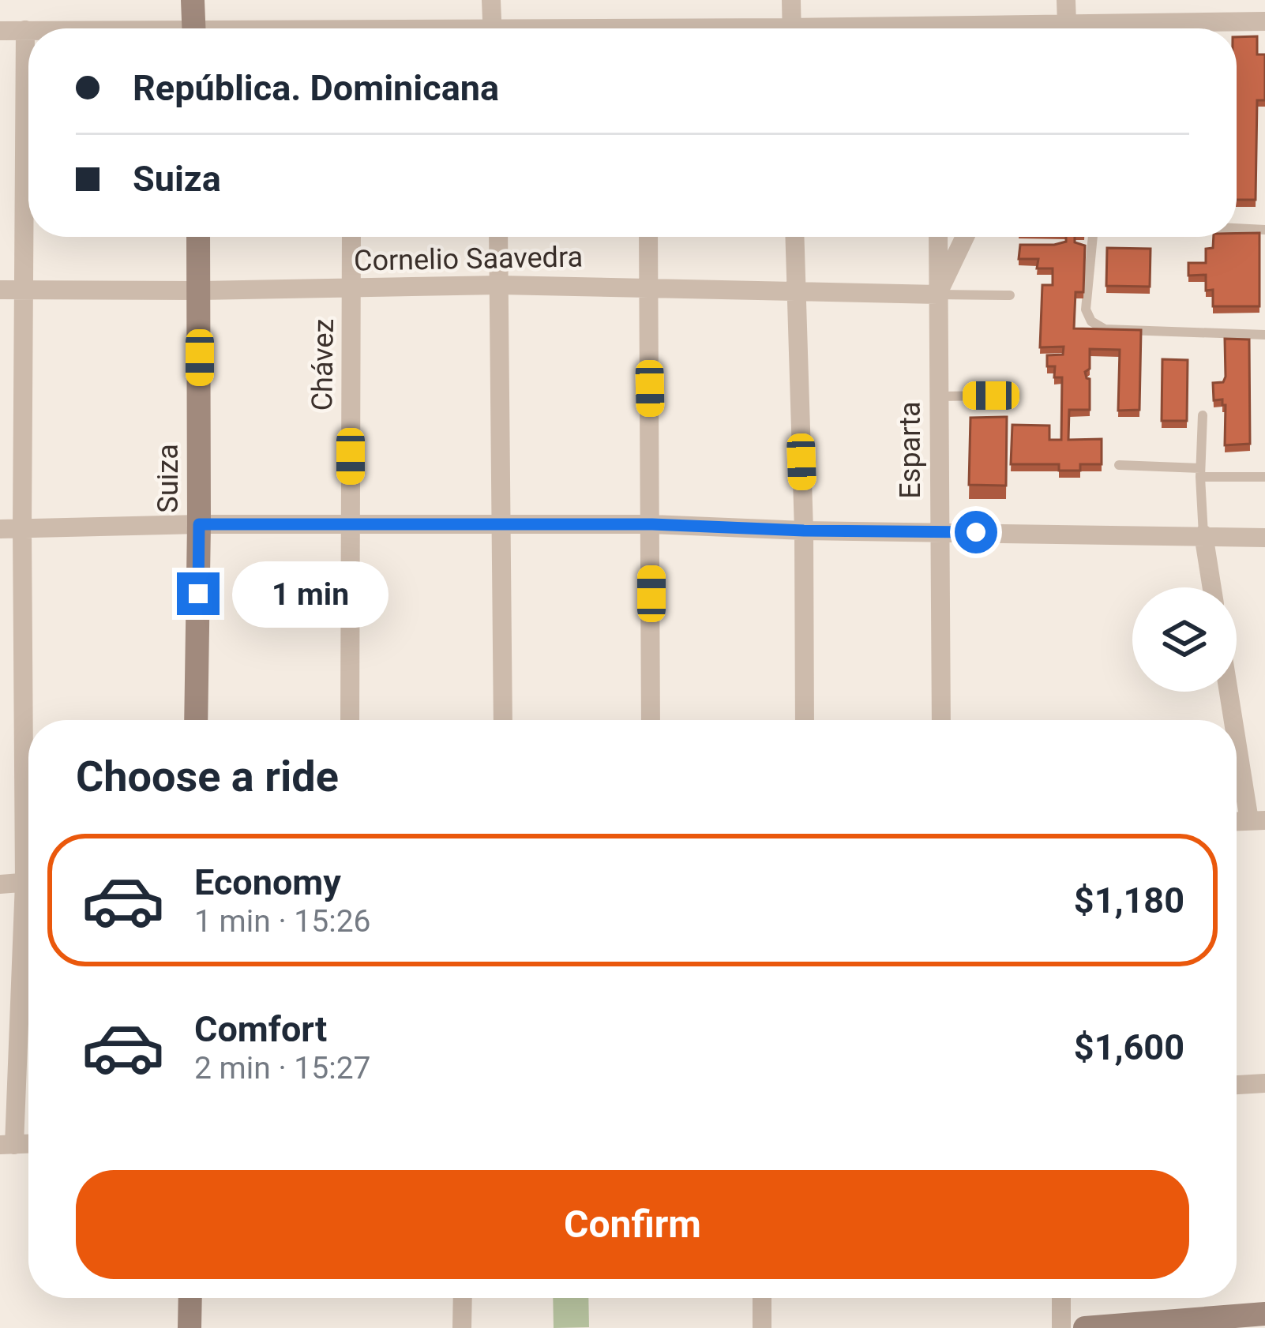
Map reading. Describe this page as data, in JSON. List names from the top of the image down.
{
  "streets": {
    "street": [
      "Cornelio Saavedra",
      "Chávez",
      "Esparta",
      "Suiza"
    ]
  },
  "crossings": [
    ["Cornelio Saavedra", "Chávez"],
    ["Cornelio Saavedra", "Esparta"],
    ["Cornelio Saavedra", "Suiza"]
  ],
  "page": {
    "banner": ["República. Dominicana", "Suiza"],
    "bubble": "1 min",
    "heading": "Choose a ride",
    "list": [
      {
        "name": "Economy",
        "note": "1 min · 15:26",
        "value": "$1,180"
      },
      {
        "name": "Comfort",
        "note": "2 min · 15:27",
        "value": "$1,600"
      }
    ],
    "buttons": "Confirm"
  }
}
